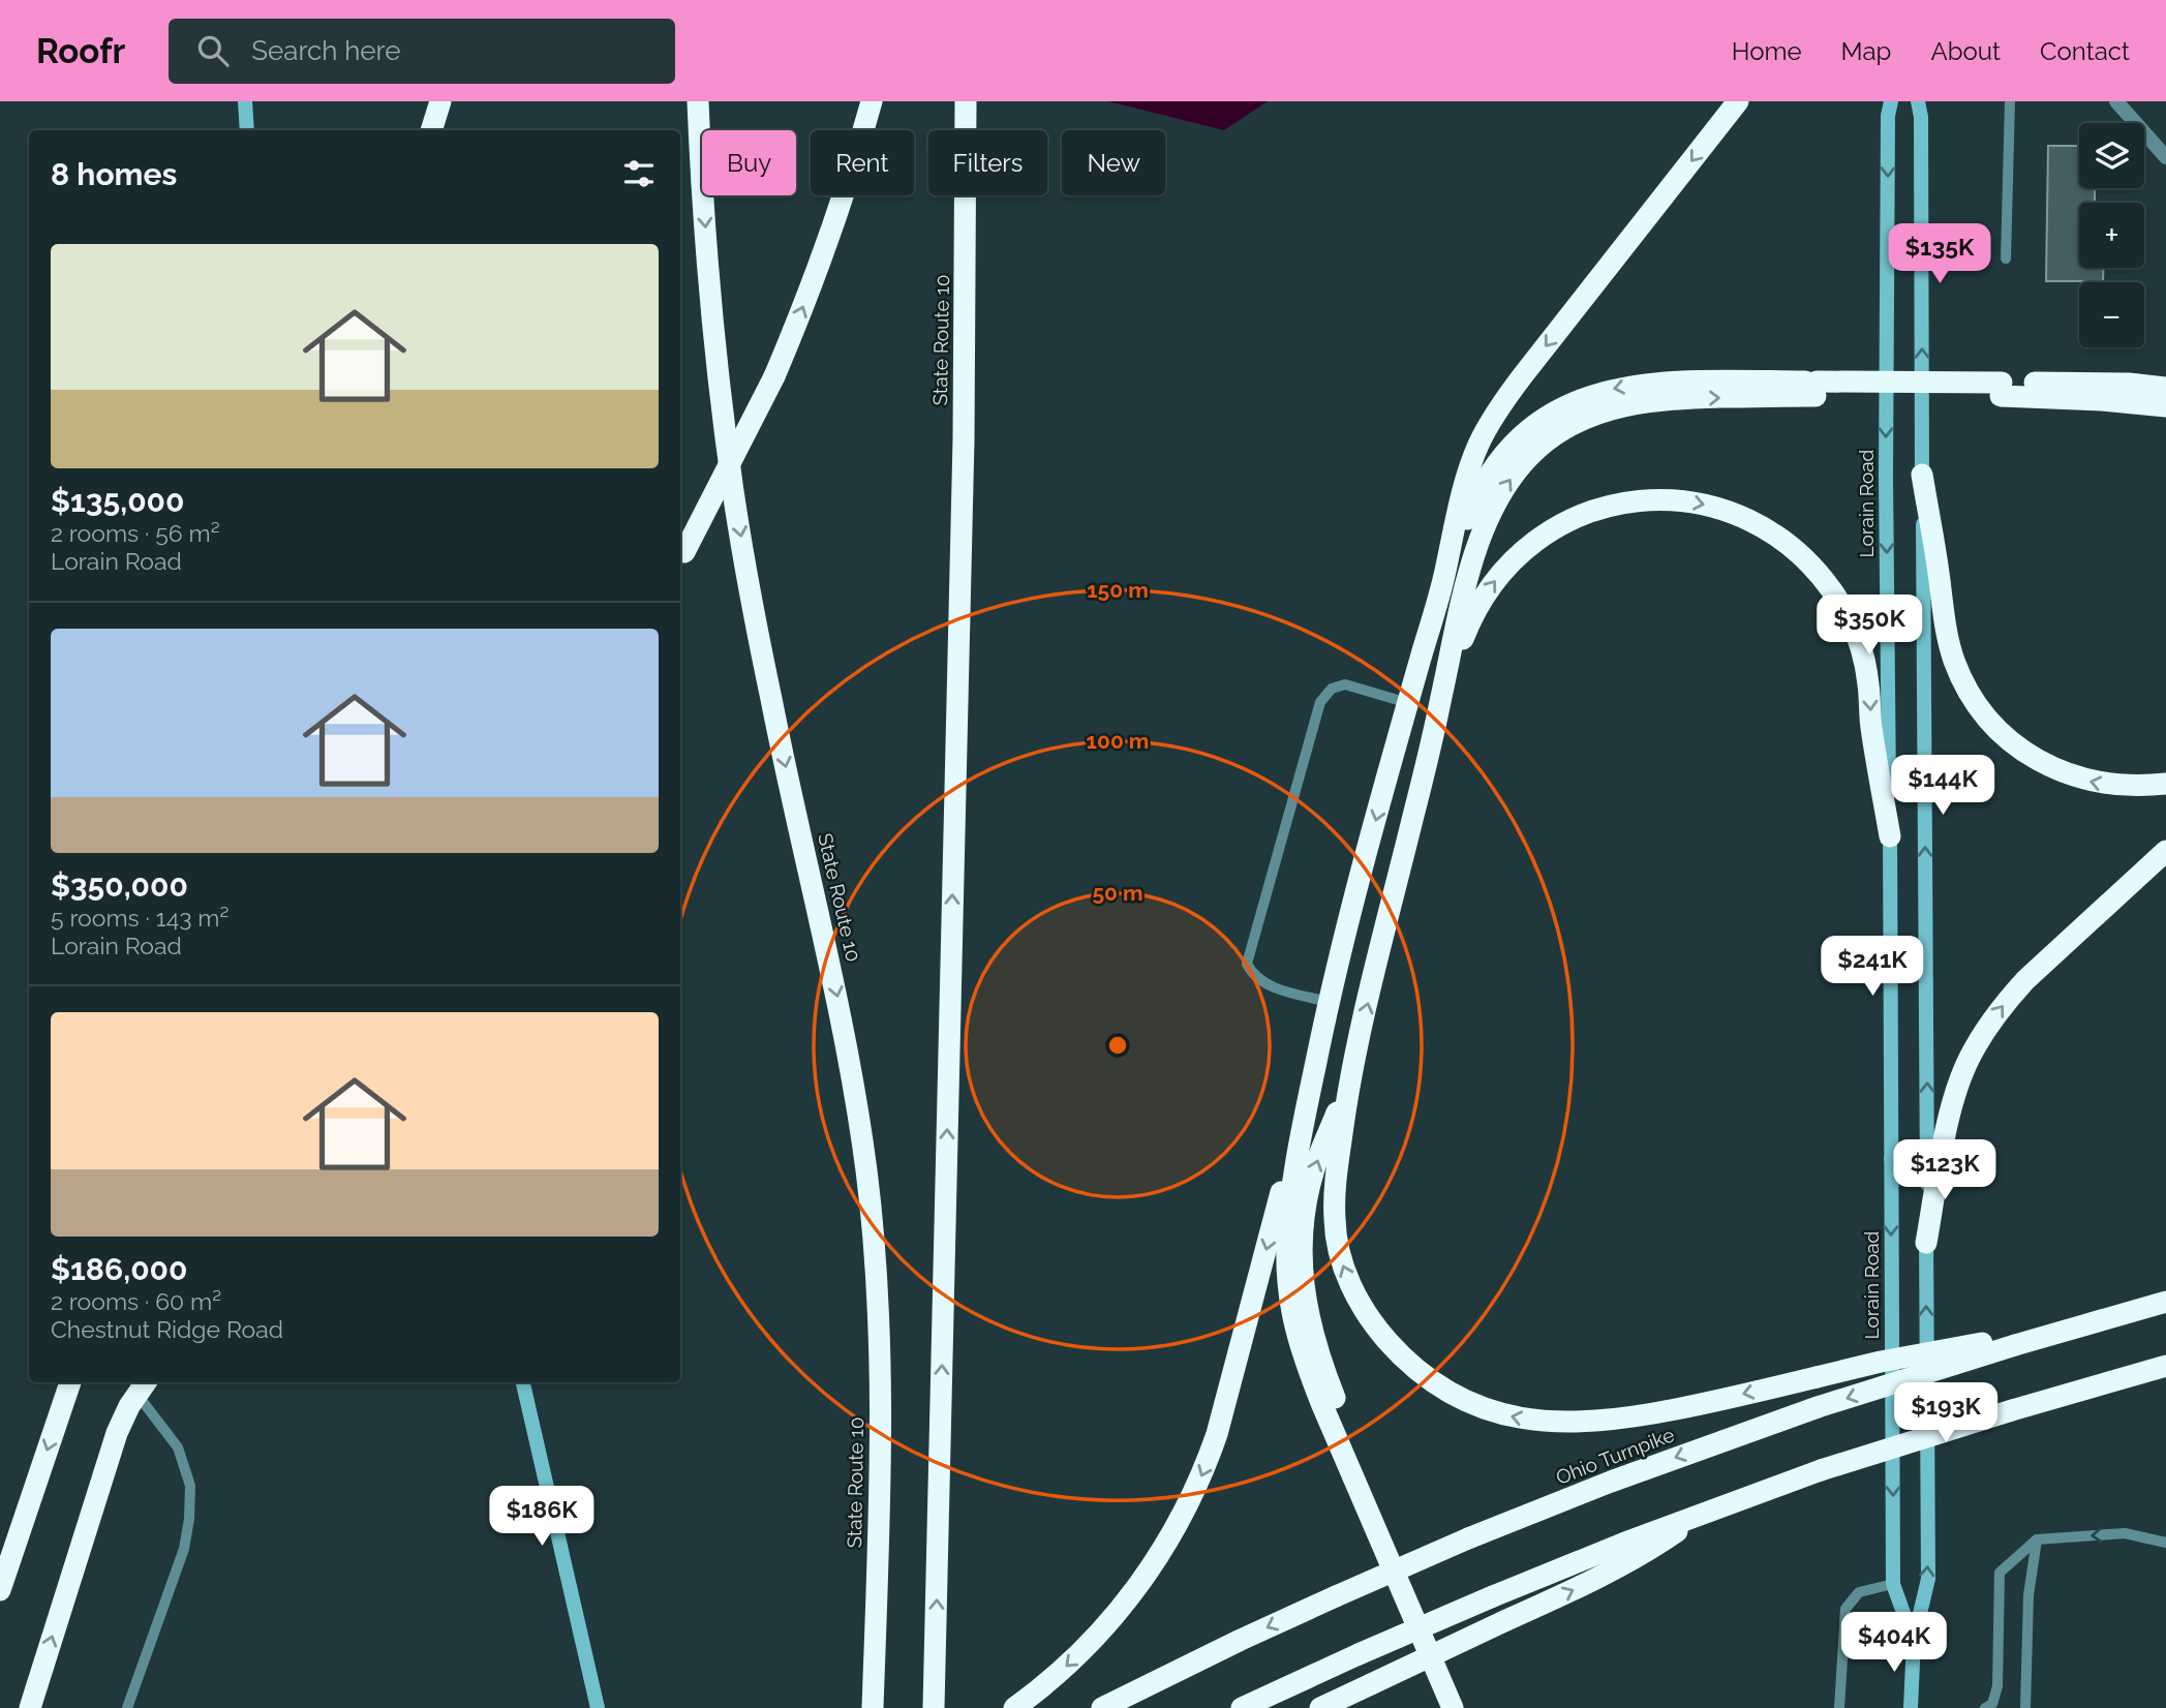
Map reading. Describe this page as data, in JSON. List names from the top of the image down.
{
  "streets": {
    "highway": ["State Route 10", "Ohio Turnpike"],
    "street": ["Lorain Road"]
  },
  "page": {
    "header": "Roofr",
    "search": "Search here",
    "nav": [
      "Home",
      "Map",
      "About",
      "Contact"
    ],
    "map_buttons": ["+", "−"],
    "chip": [
      "Buy",
      "Rent",
      "Filters",
      "New"
    ],
    "heading": "8 homes",
    "list": [
      {
        "name": "$135,000",
        "note": "2 rooms · 56 m² · Lorain Road"
      },
      {
        "name": "$350,000",
        "note": "5 rooms · 143 m² · Lorain Road"
      },
      {
        "name": "$186,000",
        "note": "2 rooms · 60 m² · Chestnut Ridge Road"
      }
    ],
    "price": [
      "$135K",
      "$350K",
      "$144K",
      "$241K",
      "$123K",
      "$193K",
      "$186K",
      "$404K"
    ]
  },
  "rings": ["150 m", "100 m", "50 m"]
}
